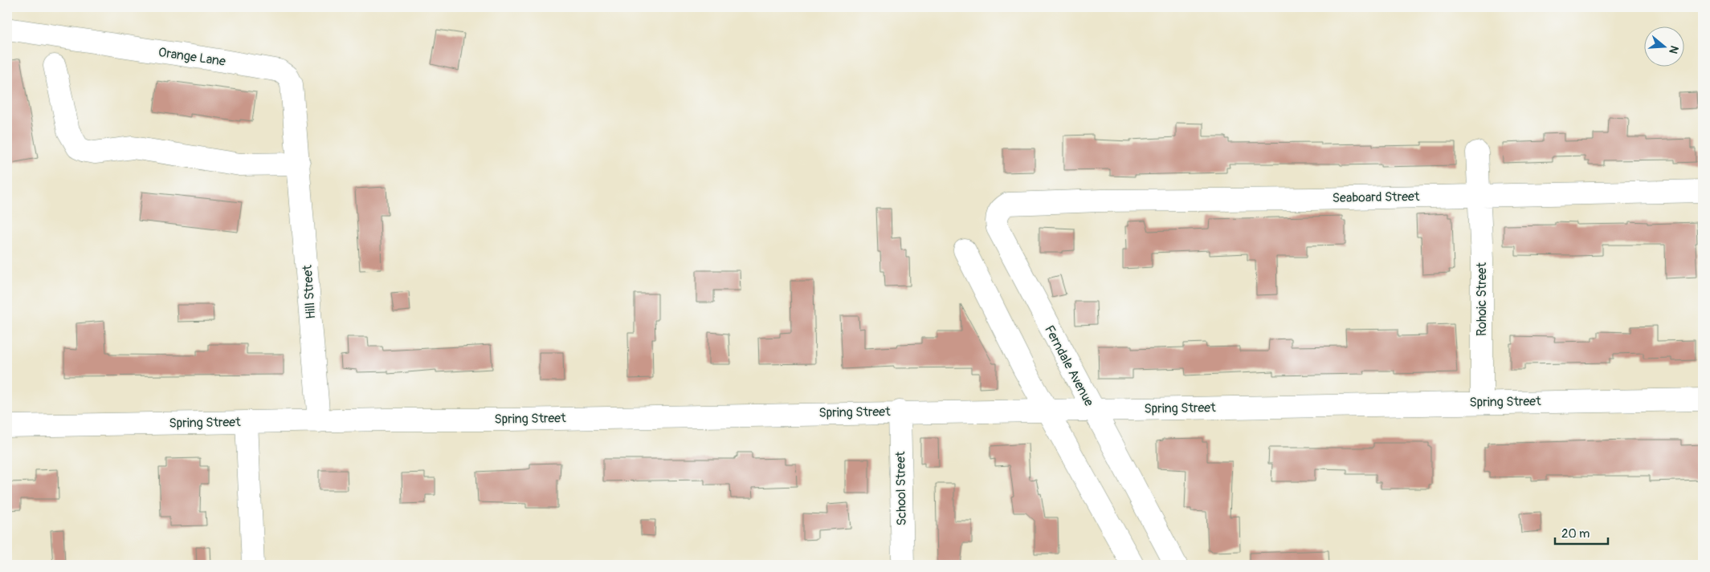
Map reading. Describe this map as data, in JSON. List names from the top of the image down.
{
  "streets": {
    "street": [
      "Orange Lane",
      "Seaboard Street",
      "Hill Street",
      "Rohoic Street",
      "Ferndale Avenue",
      "Spring Street",
      "School Street"
    ]
  },
  "crossings": [
    ["Orange Lane", "Hill Street"],
    ["Seaboard Street", "Rohoic Street"],
    ["Seaboard Street", "Ferndale Avenue"],
    ["Hill Street", "Spring Street"],
    ["Rohoic Street", "Spring Street"],
    ["Ferndale Avenue", "Spring Street"],
    ["Spring Street", "School Street"]
  ],
  "scale_bar": "20 m",
  "north": "right"
}
